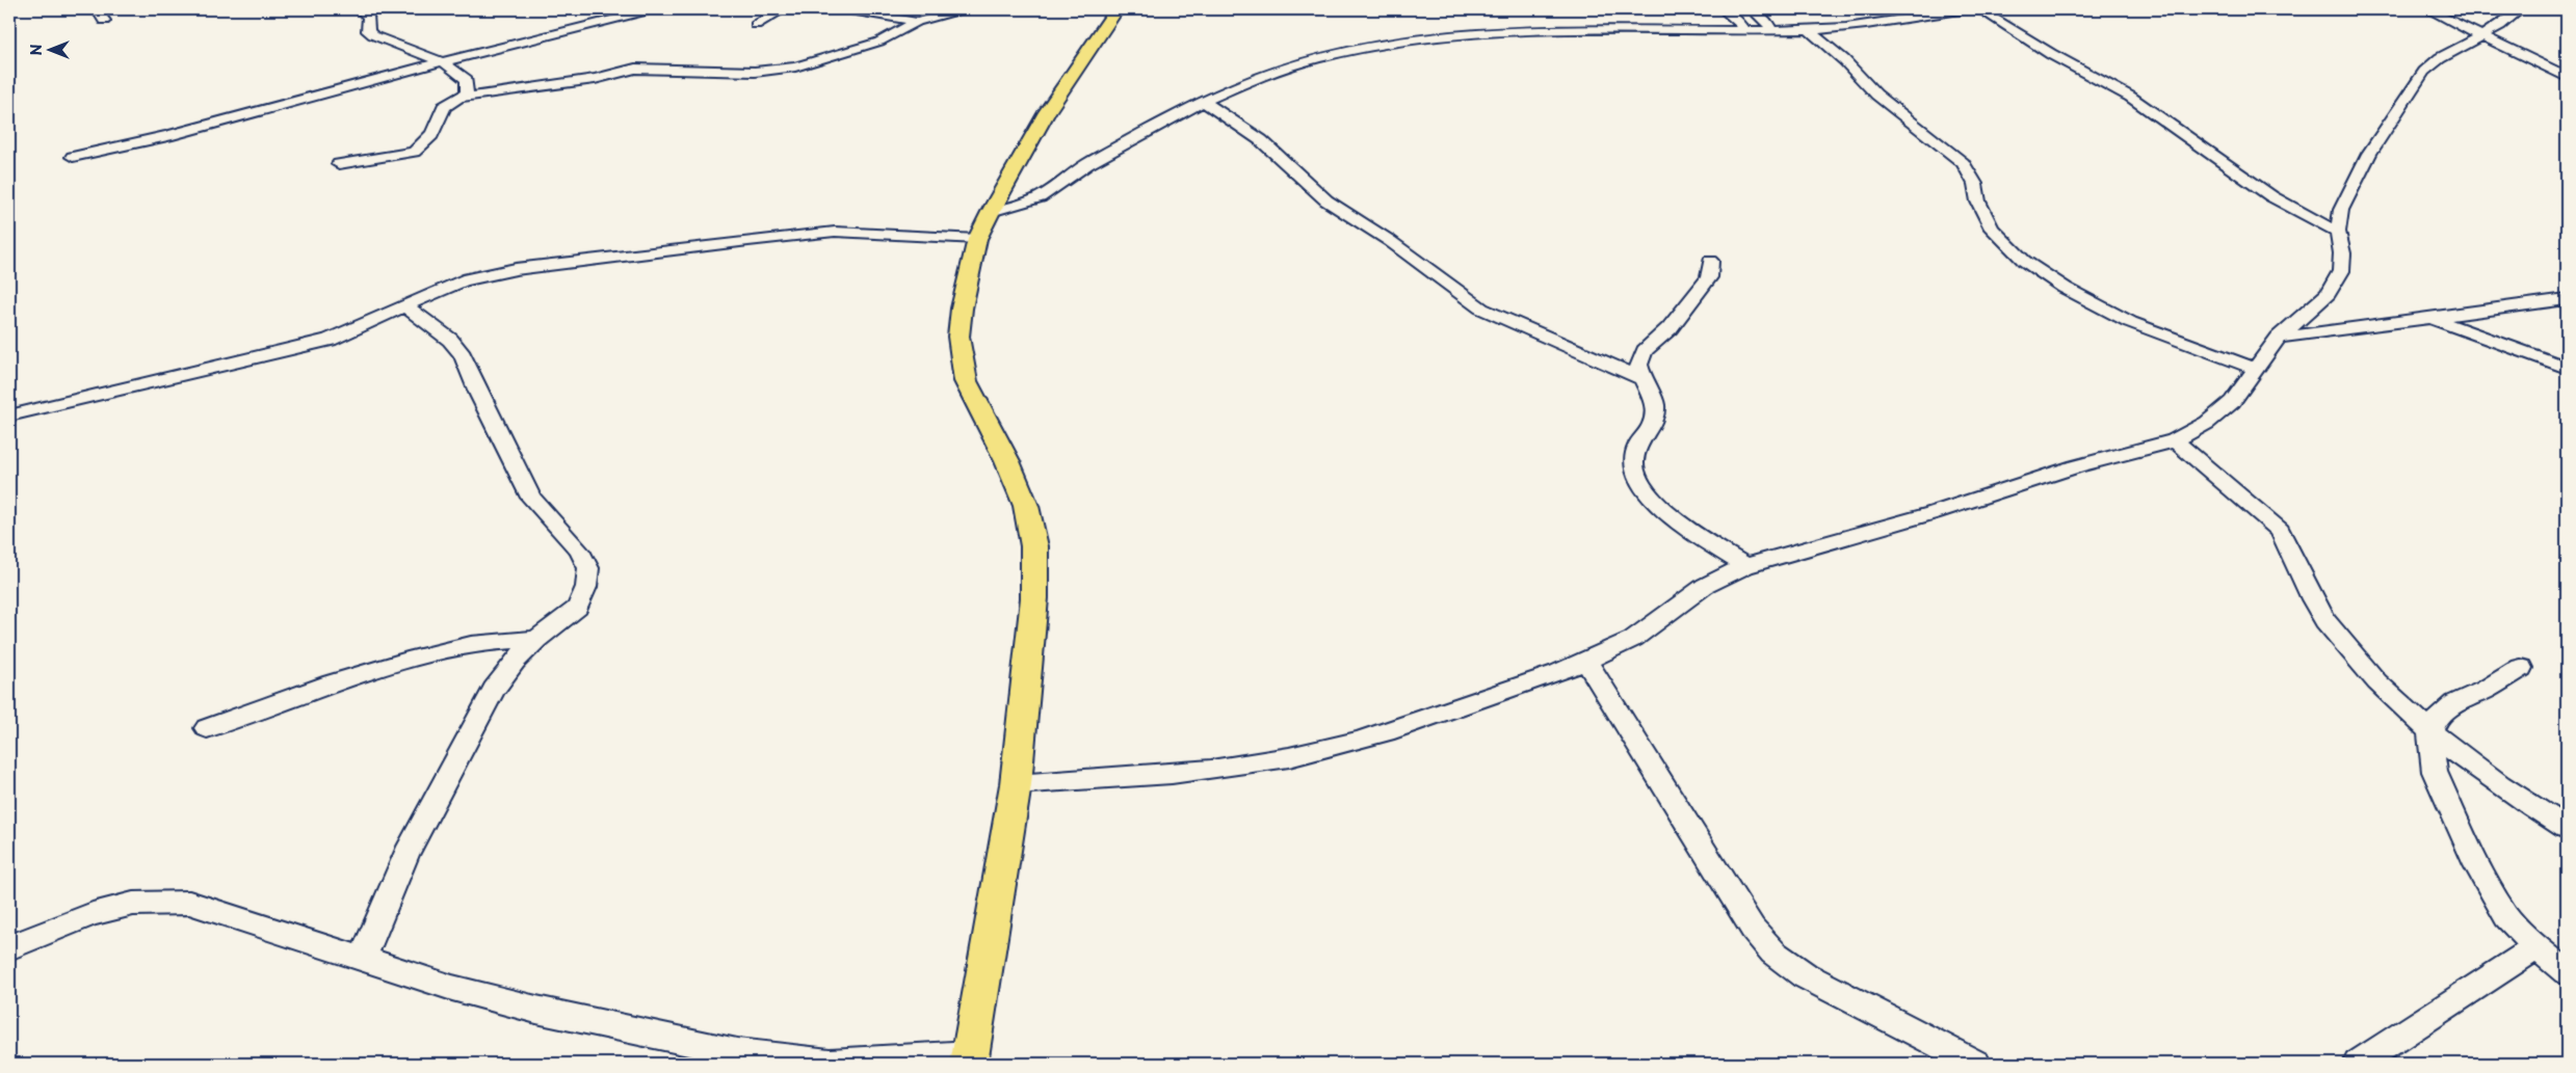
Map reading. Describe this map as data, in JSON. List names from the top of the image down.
{
  "north": "left"
}
